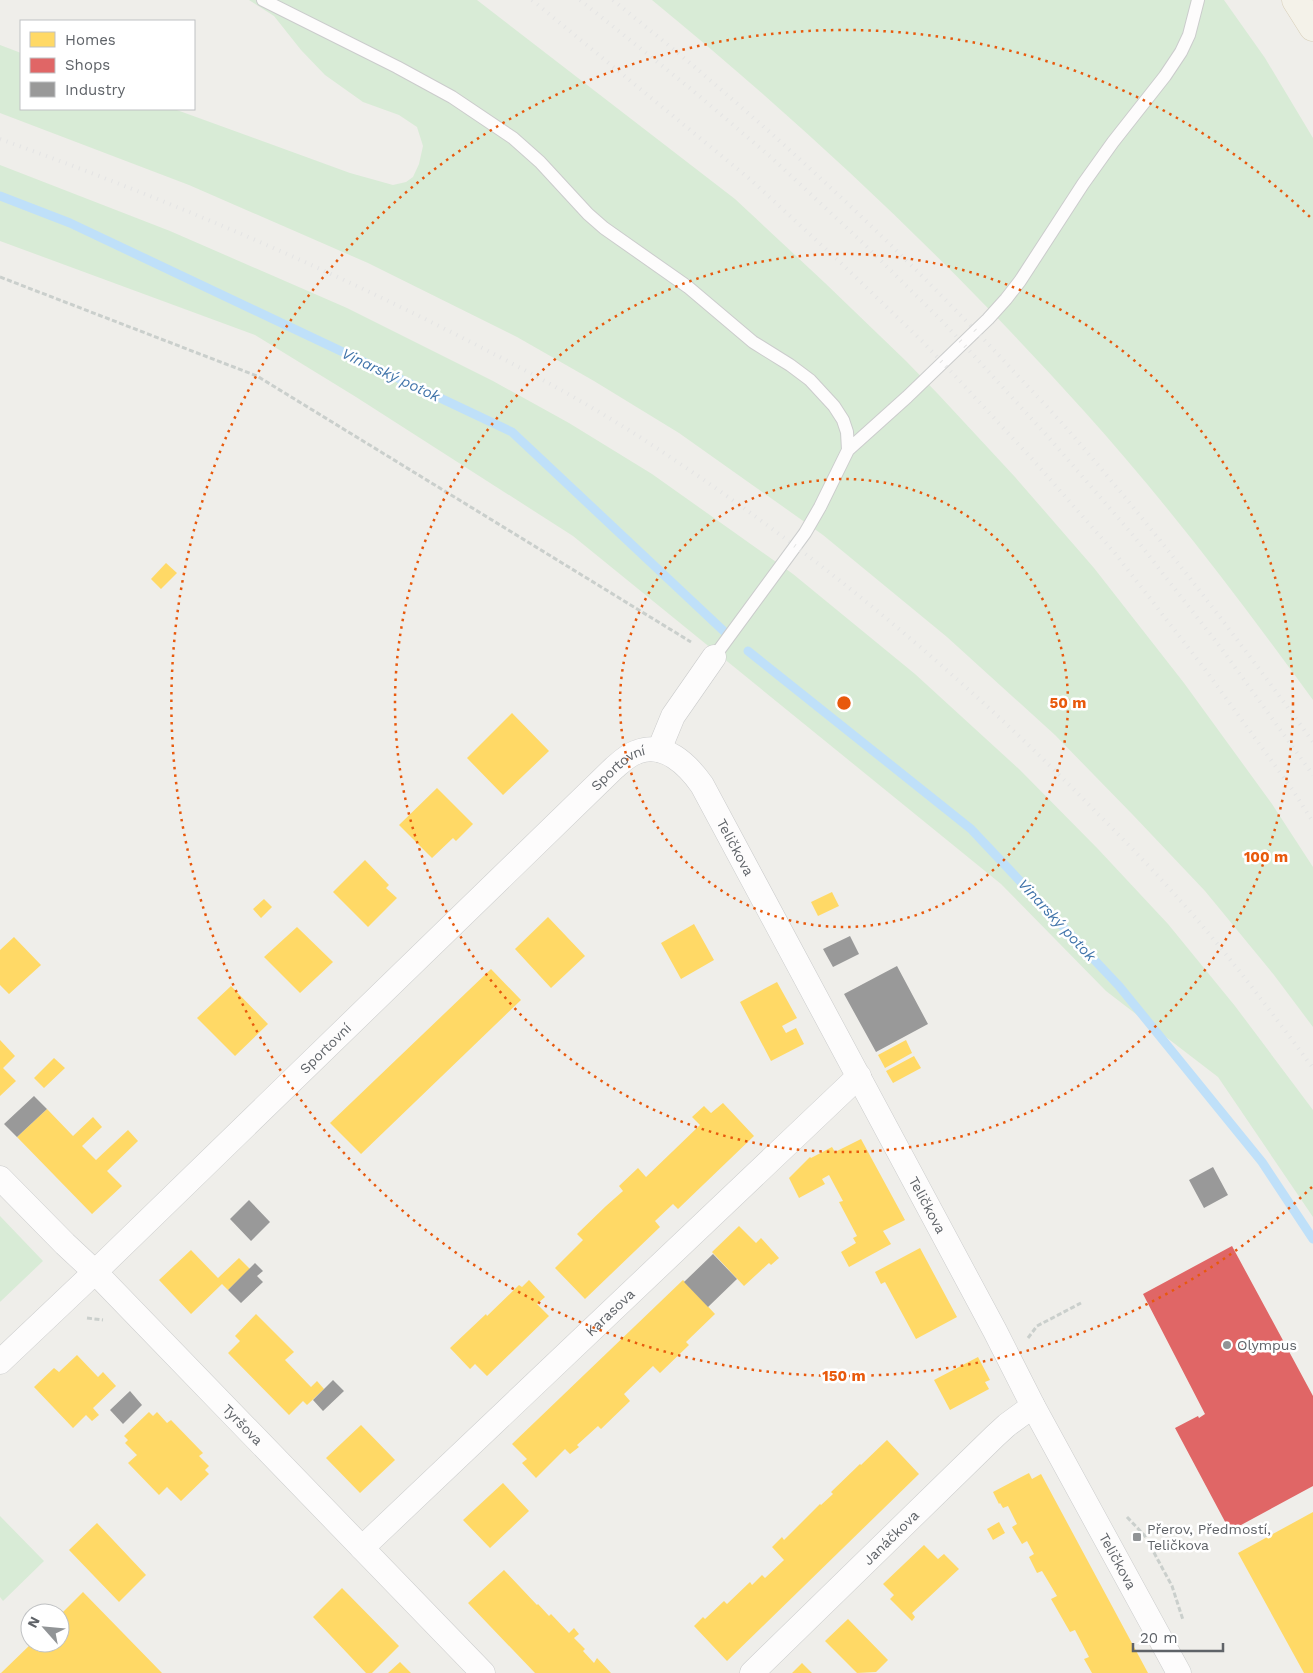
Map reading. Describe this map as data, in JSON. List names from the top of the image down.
{
  "streets": {
    "street": [
      "Sportovní",
      "Teličkova",
      "Karasova",
      "Tyršova",
      "Janáčkova"
    ]
  },
  "crossings": [
    ["Sportovní", "Teličkova"],
    ["Sportovní", "Tyršova"],
    ["Teličkova", "Karasova"],
    ["Teličkova", "Janáčkova"],
    ["Karasova", "Tyršova"]
  ],
  "water": ["Vinarský potok"],
  "places": {
    "other": ["Olympus"],
    "transit": ["Přerov, Předmostí, Teličkova"]
  },
  "legend": ["Homes", "Shops", "Industry"],
  "scale_bar": "20 m",
  "north": "top left",
  "rings": ["50 m", "100 m", "150 m"]
}
